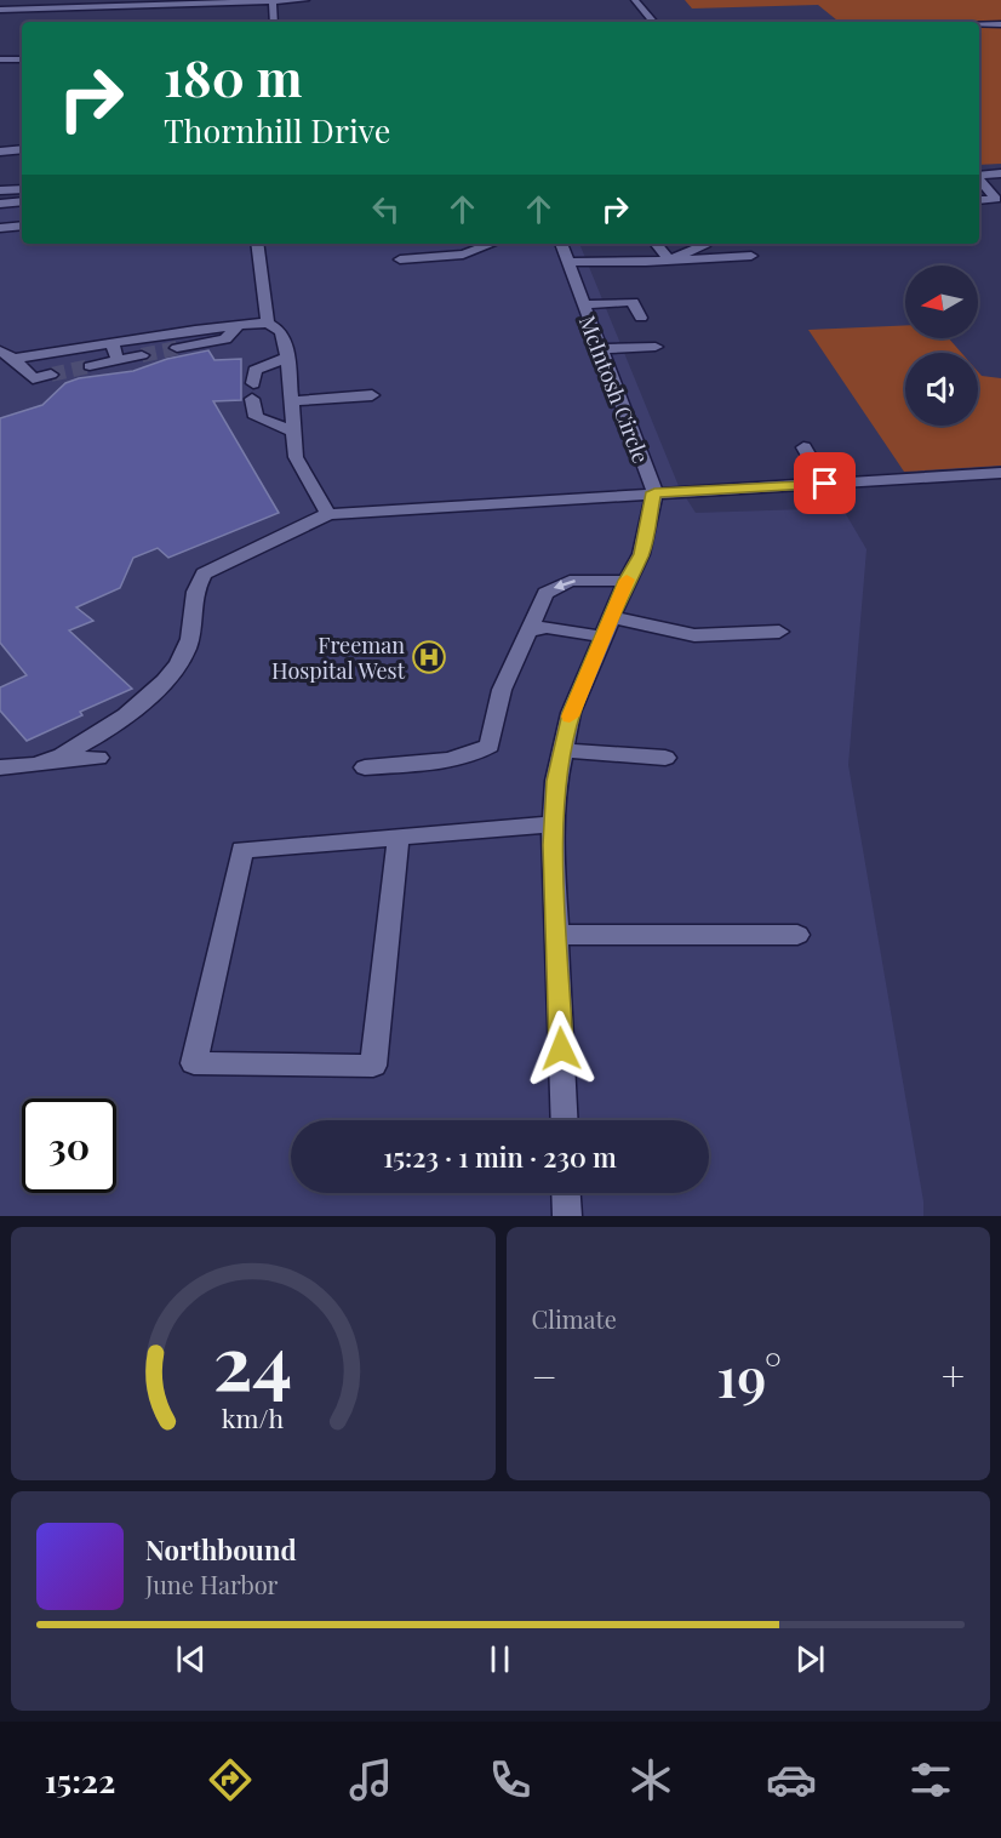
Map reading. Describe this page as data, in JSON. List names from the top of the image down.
{
  "streets": {
    "street": ["McIntosh Circle"]
  },
  "places": {
    "hospital": ["Freeman Hospital West"]
  },
  "north": "left",
  "page": {
    "turn": ["180 m", "Thornhill Drive"],
    "limit": "30",
    "trip": "15:23 · 1 min · 230 m",
    "tile": "Climate",
    "heat": ["−", "19°", "+"],
    "song": ["Northbound", "June Harbor"],
    "tabs": "15:22",
    "gauge": ["24", "km/h"]
  }
}
